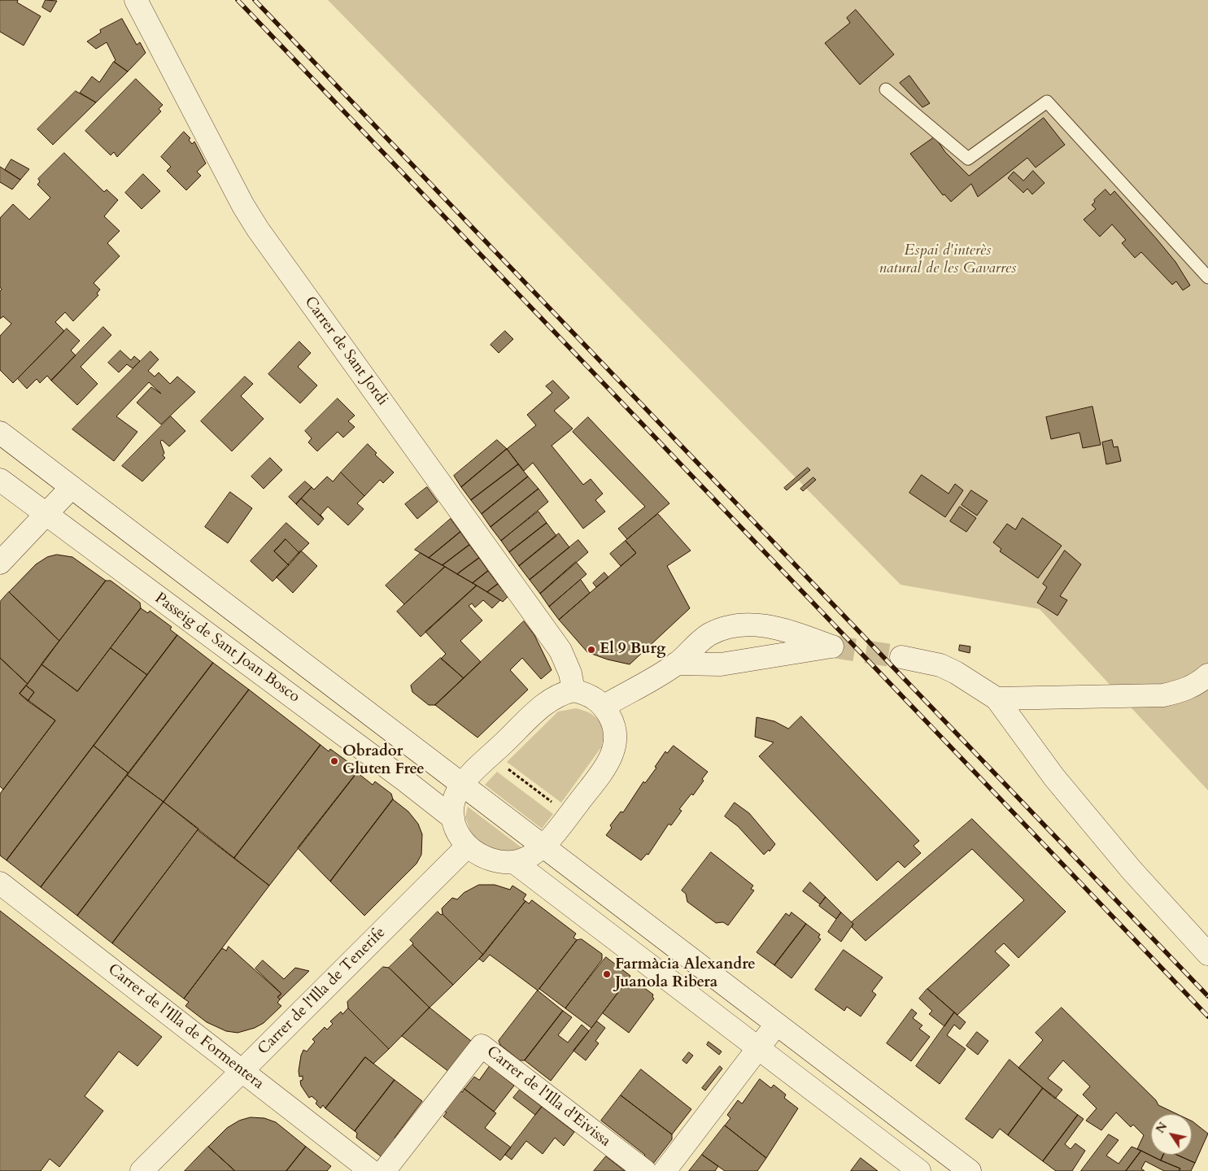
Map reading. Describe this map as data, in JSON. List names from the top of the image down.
{
  "streets": {
    "street": [
      "Carrer de Sant Jordi",
      "Passeig de Sant Joan Bosco",
      "Carrer de l'Illa de Tenerife",
      "Carrer de l'Illa de Formentera",
      "Carrer de l'Illa d'Eivissa"
    ]
  },
  "crossings": [
    ["Carrer de l'Illa de Tenerife", "Carrer de l'Illa de Formentera"]
  ],
  "parks": ["Espai d'interès natural de les Gavarres"],
  "places": ["El 9 Burg", "Obrador Gluten Free", "Farmàcia Alexandre Juanola Ribera"],
  "north": "top left"
}
